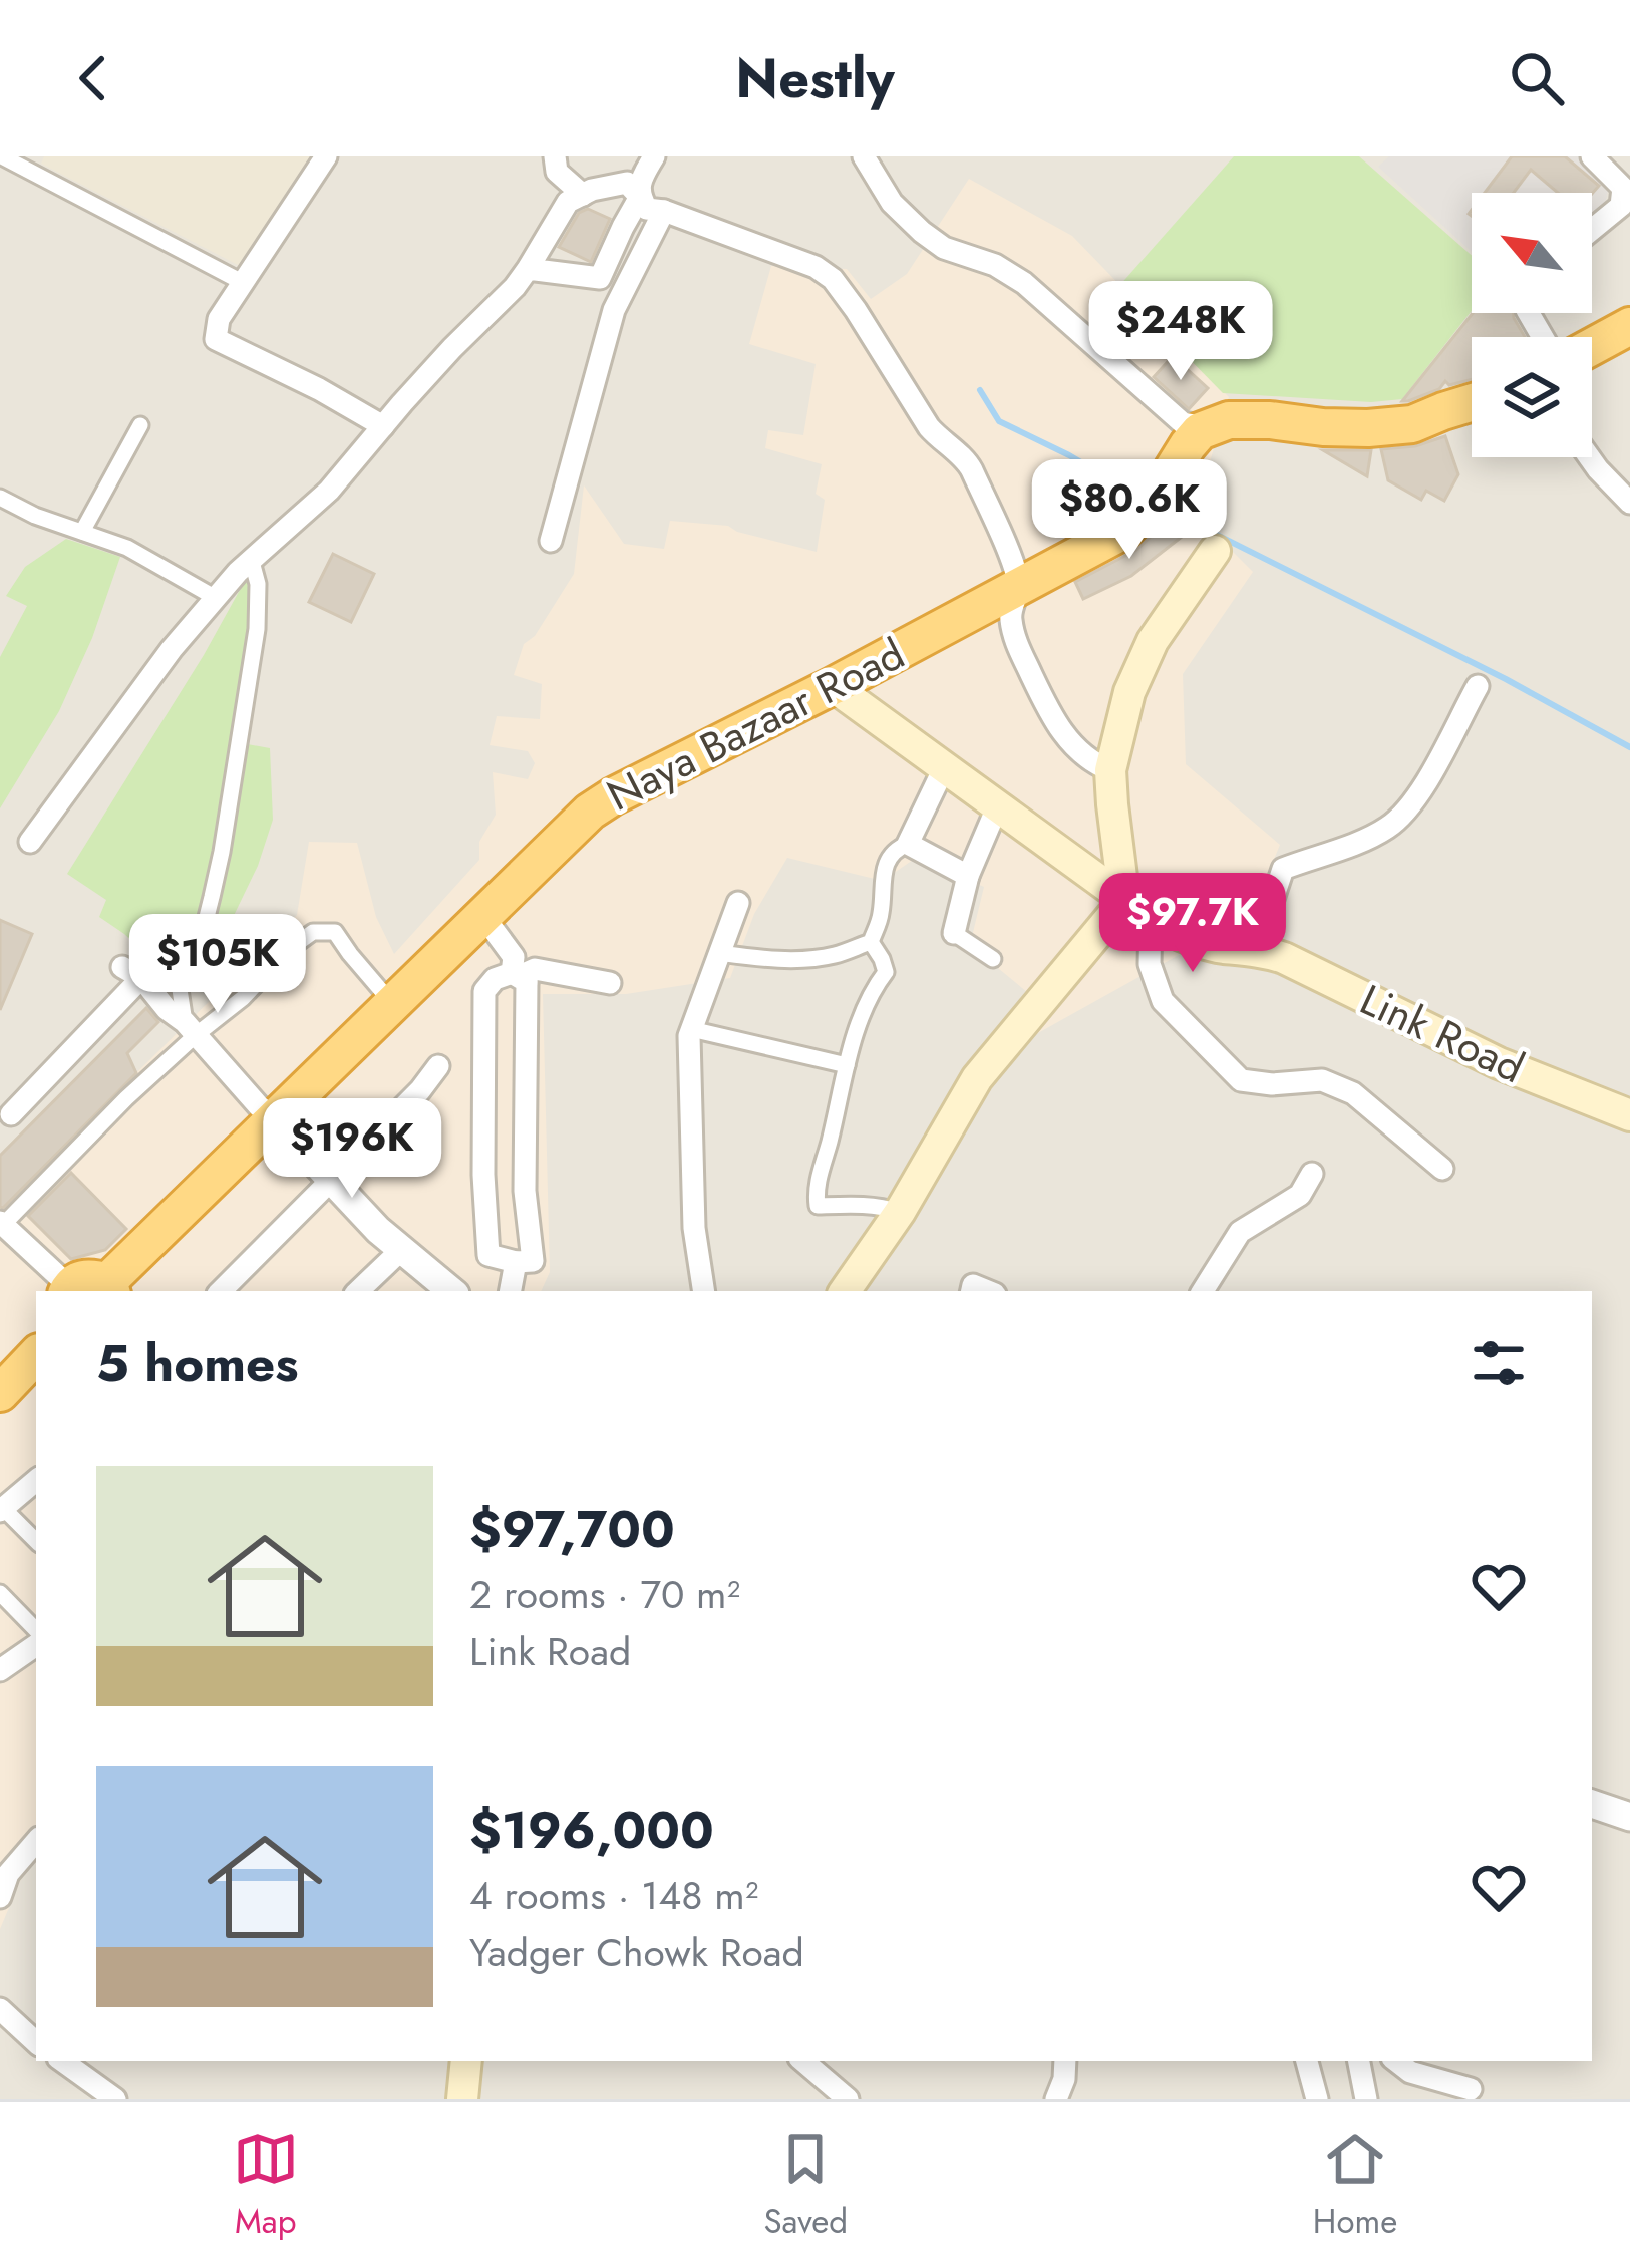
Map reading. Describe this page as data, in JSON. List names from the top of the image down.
{
  "streets": {
    "highway": ["Naya Bazaar Road"],
    "main road": ["Link Road"]
  },
  "crossings": [
    ["Naya Bazaar Road", "Link Road"]
  ],
  "north": "top left",
  "page": {
    "header": "Nestly",
    "price": [
      "$248K",
      "$80.6K",
      "$97.7K",
      "$105K",
      "$196K"
    ],
    "heading": "5 homes",
    "list": [
      {
        "name": "$97,700",
        "note": "2 rooms · 70 m² · Link Road"
      },
      {
        "name": "$196,000",
        "note": "4 rooms · 148 m² · Yadger Chowk Road"
      }
    ],
    "tabs": ["Map", "Saved", "Home"]
  }
}
